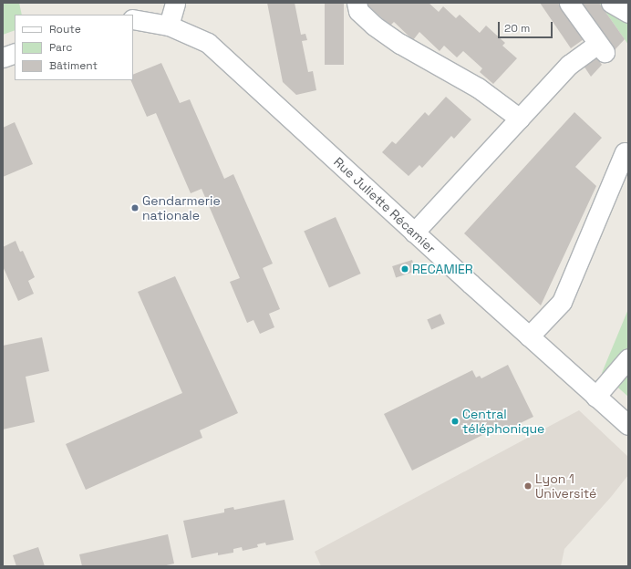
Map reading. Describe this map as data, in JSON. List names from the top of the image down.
{
  "streets": {
    "street": ["Rue Juliette Récamier"]
  },
  "places": [
    "Gendarmerie nationale",
    "RECAMIER",
    "Central téléphonique",
    "Lyon 1 Université"
  ],
  "legend": ["Route", "Parc", "Bâtiment"],
  "scale_bar": "20 m"
}
